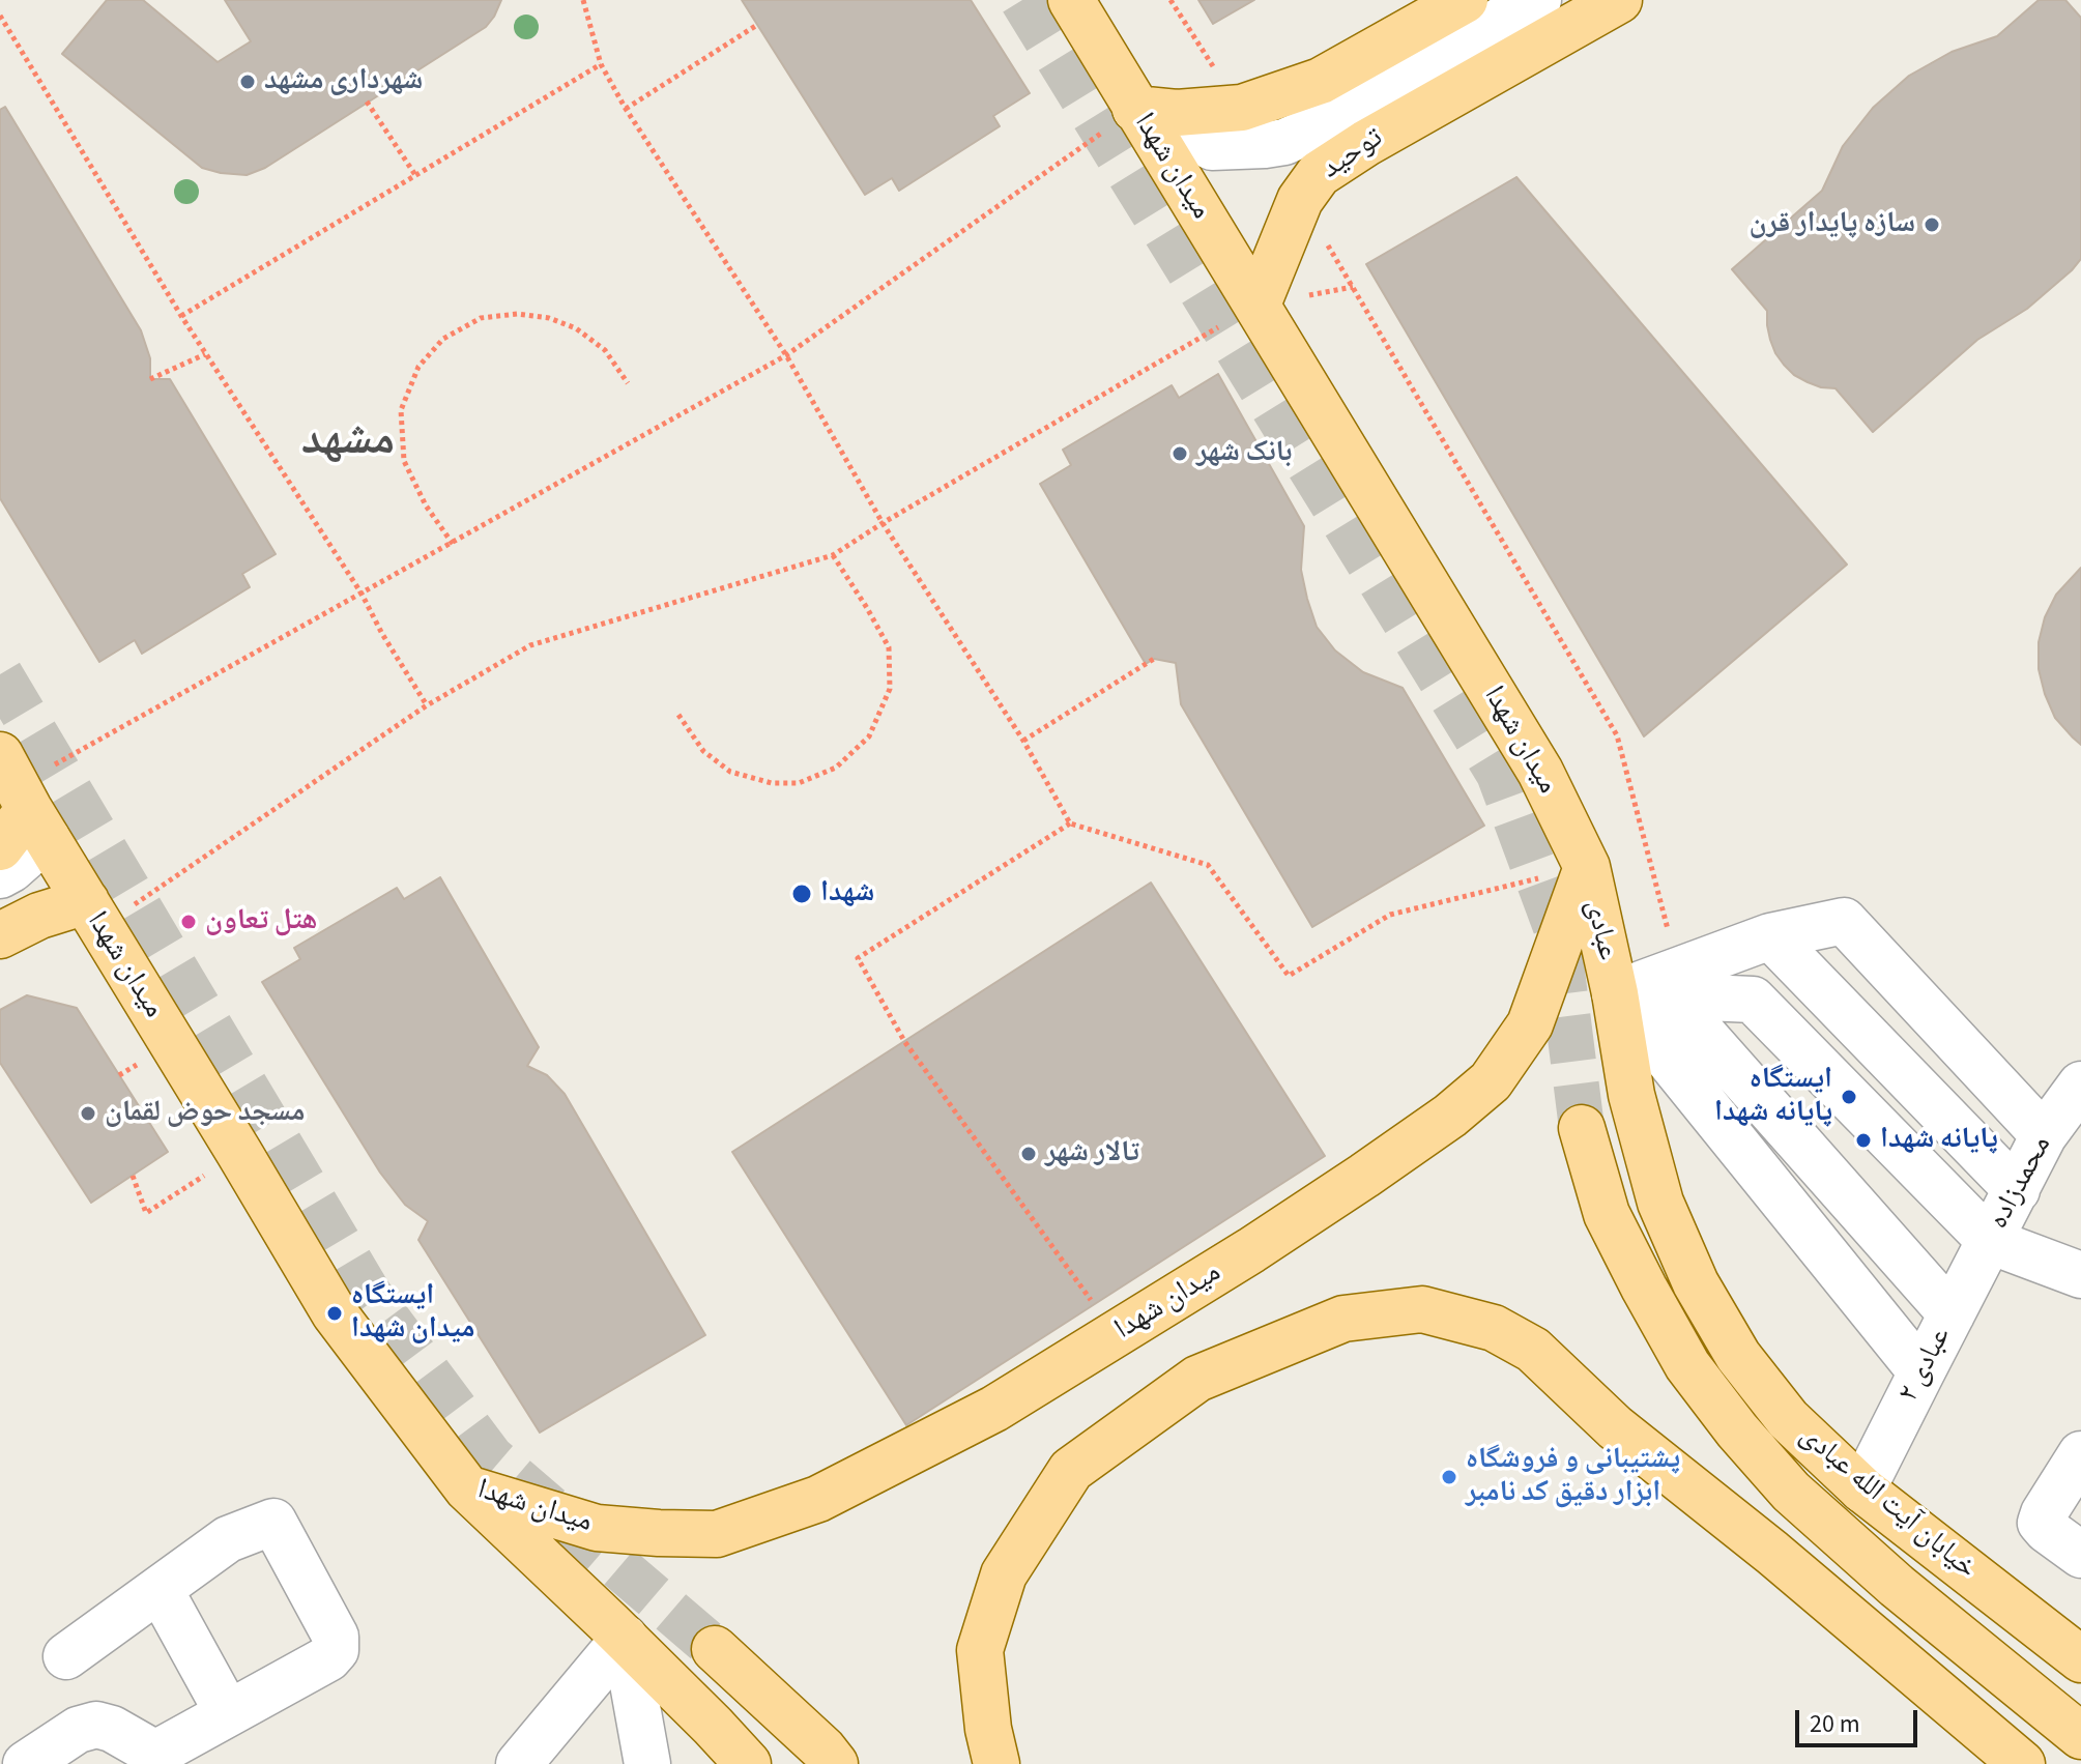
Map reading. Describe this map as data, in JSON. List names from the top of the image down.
{
  "streets": {
    "main road": [
      "توحید",
      "میدان شهدا",
      "عبادی",
      "خیابان آیت الله عبادی"
    ],
    "street": ["محمدزاده", "عبادی ۲"]
  },
  "crossings": [
    ["توحید", "میدان شهدا"],
    ["میدان شهدا", "عبادی"],
    ["عبادی", "خیابان آیت الله عبادی"],
    ["محمدزاده", "عبادی ۲"],
    ["عبادی ۲", "خیابان آیت الله عبادی"]
  ],
  "districts": ["مشهد"],
  "places": [
    "شهرداری مشهد",
    "سازه پایدار قرن",
    "بانک شهر",
    "شهدا",
    "هتل تعاون",
    "ایستگاه پایانه شهدا",
    "مسجد حوض لقمان",
    "پایانه شهدا",
    "تالار شهر",
    "ایستگاه میدان شهدا",
    "پشتیبانی و فروشگاه ابزار دقیق کد نامبر"
  ],
  "scale_bar": "20 m"
}
